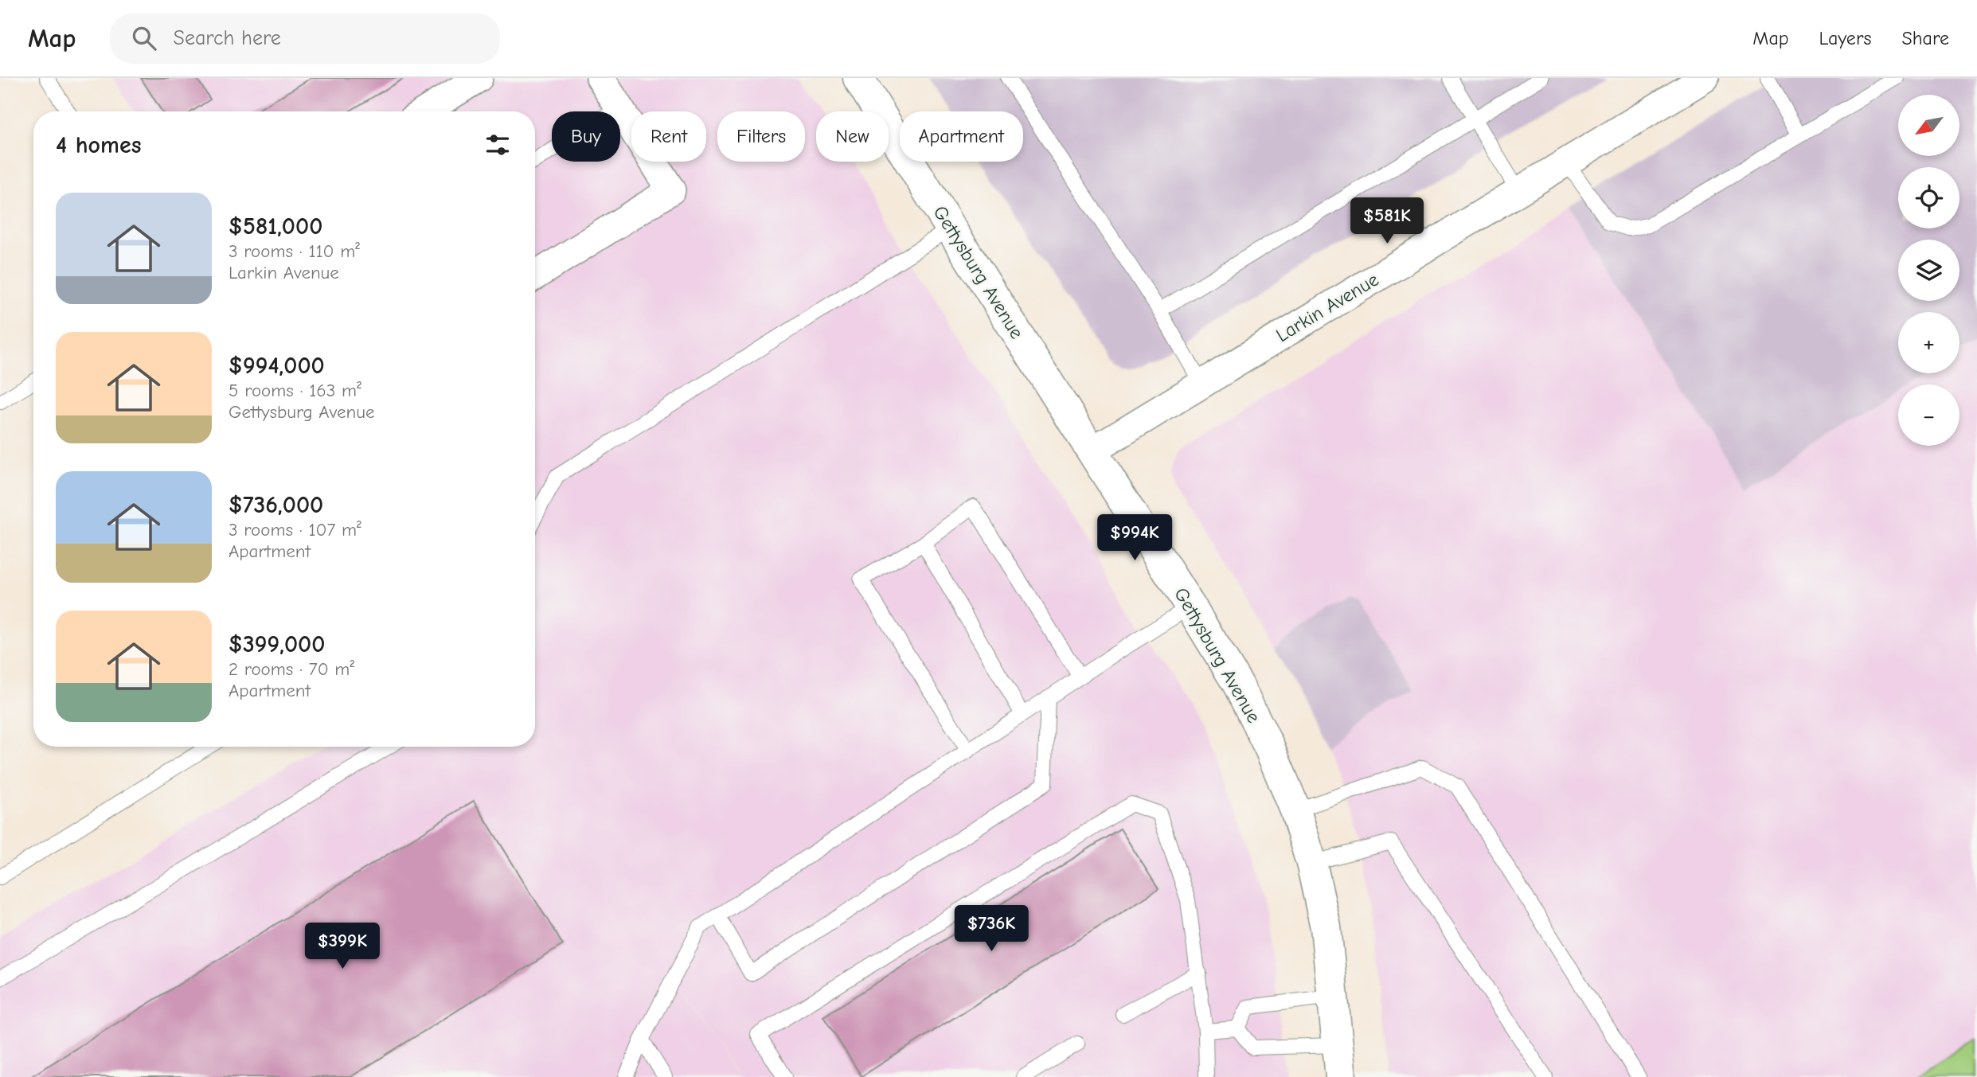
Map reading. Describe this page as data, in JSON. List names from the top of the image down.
{
  "streets": {
    "street": ["Gettysburg Avenue", "Larkin Avenue"]
  },
  "crossings": [
    ["Gettysburg Avenue", "Larkin Avenue"]
  ],
  "north": "bottom left",
  "page": {
    "header": "Map",
    "search": "Search here",
    "nav": ["Map", "Layers", "Share"],
    "map_buttons": ["+", "−"],
    "chip": [
      "Buy",
      "Rent",
      "Filters",
      "New",
      "Apartment"
    ],
    "heading": "4 homes",
    "list": [
      {
        "name": "$581,000",
        "note": "3 rooms · 110 m² · Larkin Avenue"
      },
      {
        "name": "$994,000",
        "note": "5 rooms · 163 m² · Gettysburg Avenue"
      },
      {
        "name": "$736,000",
        "note": "3 rooms · 107 m² · Apartment"
      },
      {
        "name": "$399,000",
        "note": "2 rooms · 70 m² · Apartment"
      }
    ],
    "price": [
      "$581K",
      "$994K",
      "$736K",
      "$399K"
    ]
  }
}
